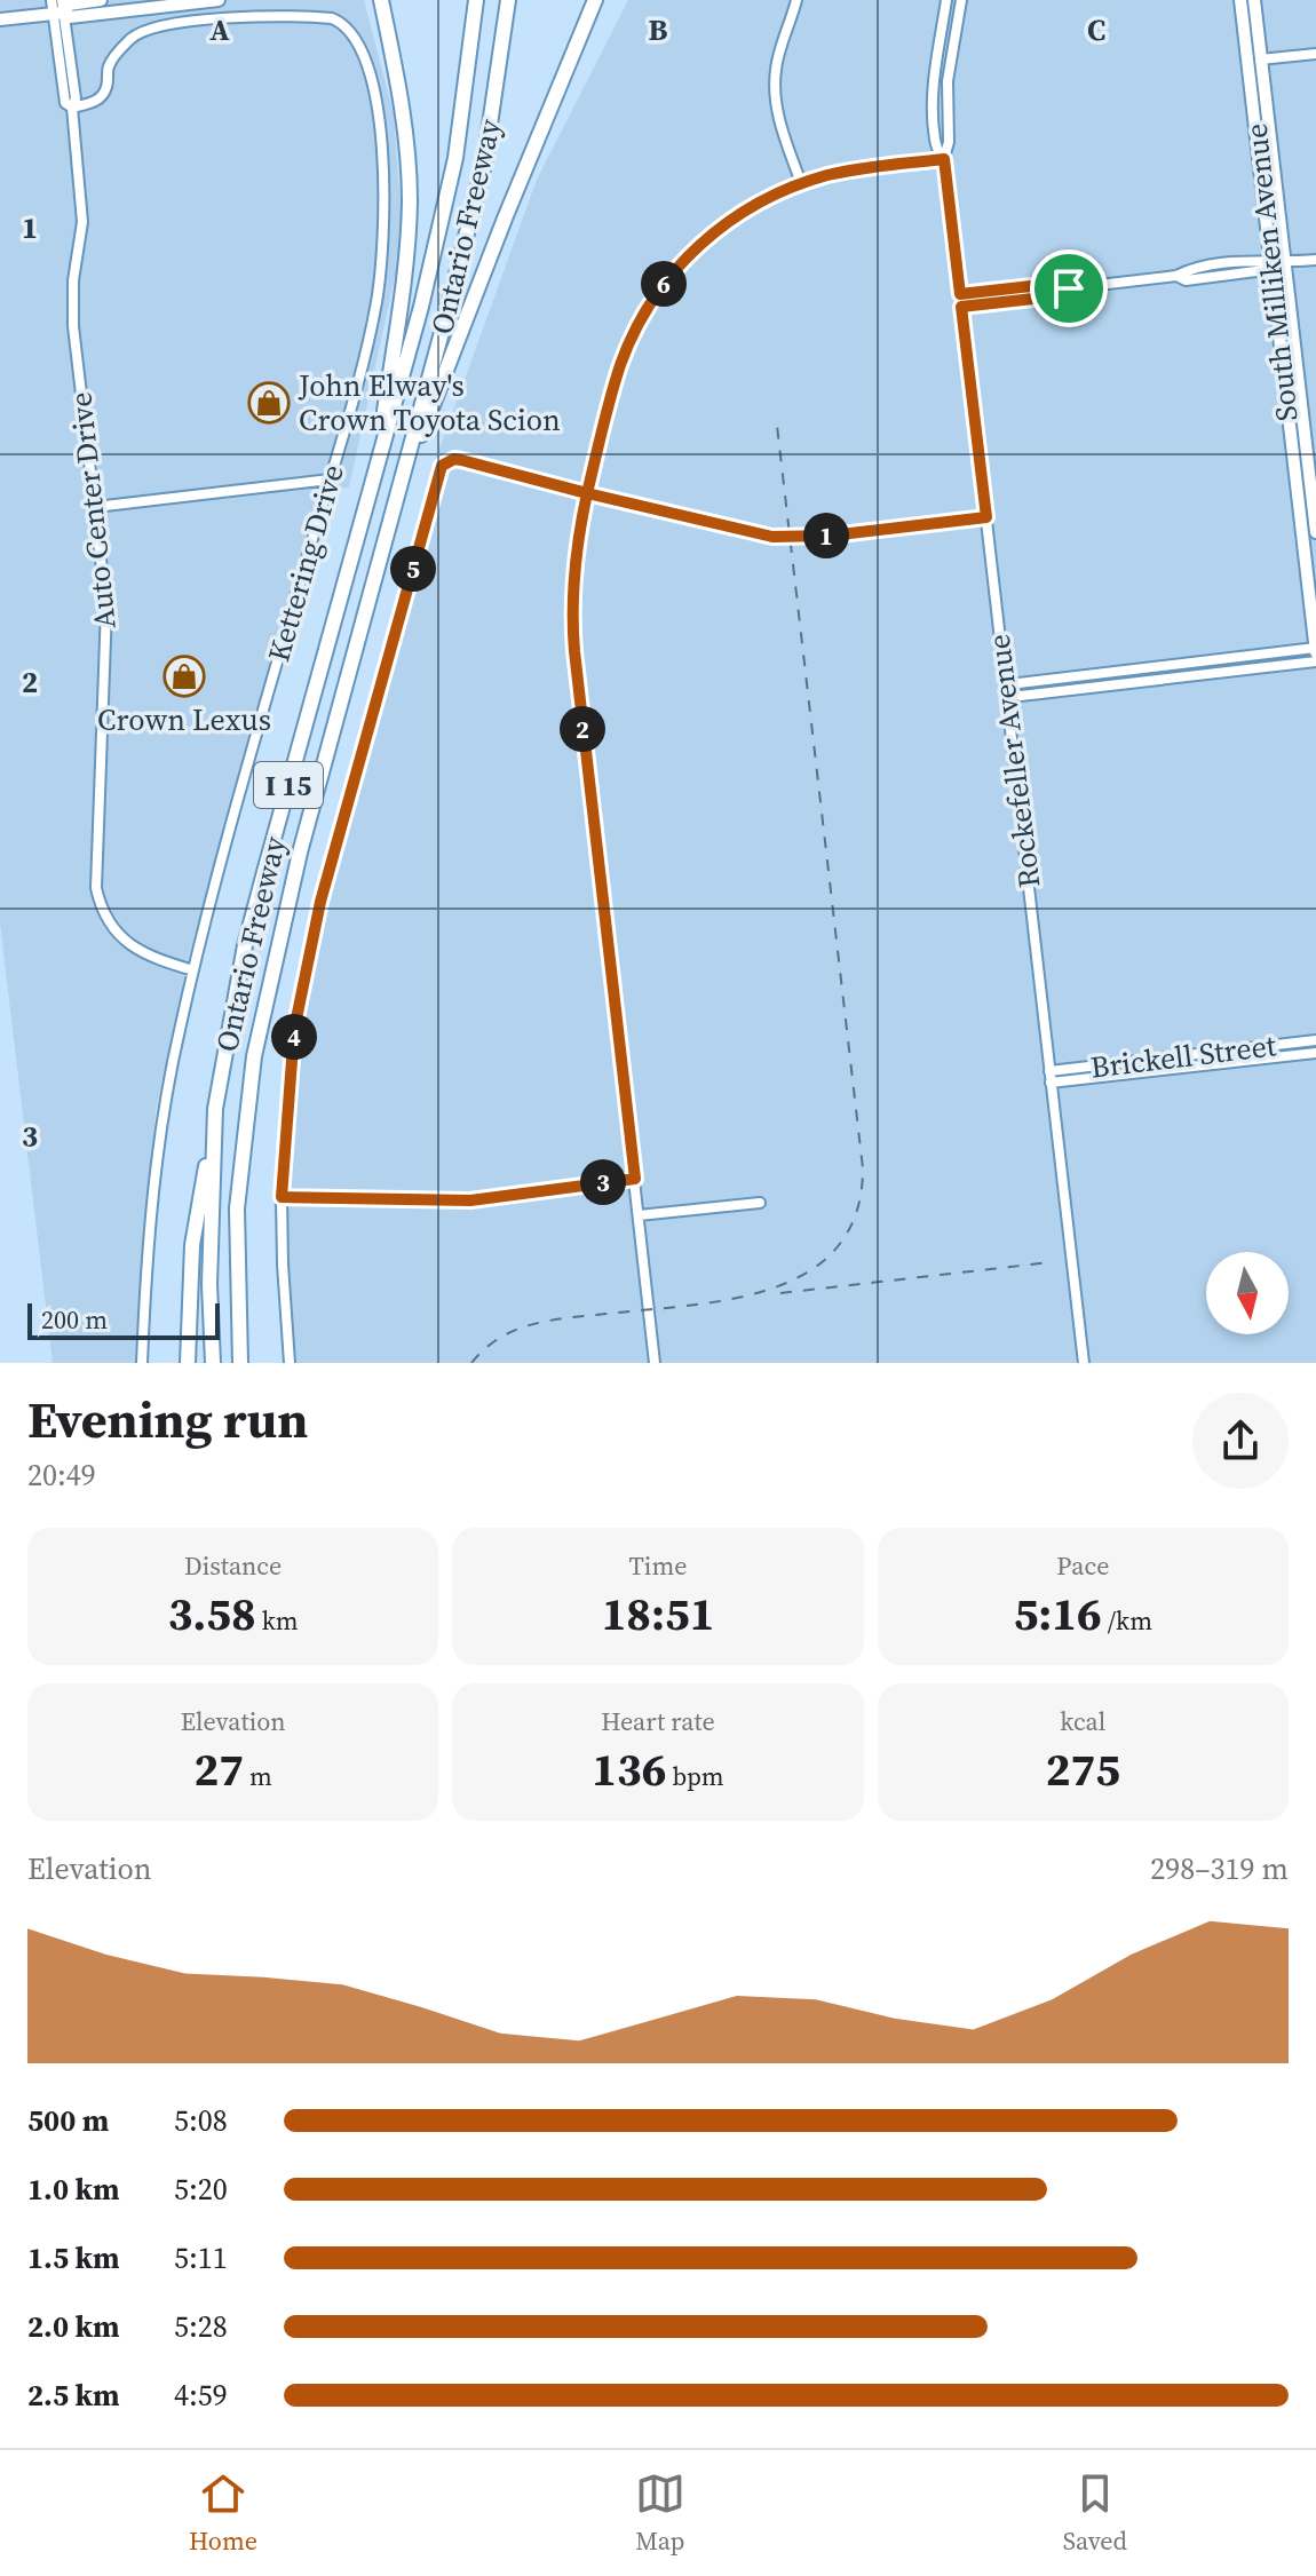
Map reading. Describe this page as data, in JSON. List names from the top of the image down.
{
  "streets": {
    "highway": ["Ontario Freeway", "I 15"],
    "main road": ["South Milliken Avenue"],
    "street": [
      "Auto Center Drive",
      "Kettering Drive",
      "Rockefeller Avenue",
      "Brickell Street"
    ]
  },
  "crossings": [
    ["Auto Center Drive", "Kettering Drive"],
    ["Rockefeller Avenue", "Brickell Street"]
  ],
  "places": {
    "shop": ["John Elway's Crown Toyota Scion", "Crown Lexus"]
  },
  "scale_bar": "200 m",
  "north": "bottom",
  "page": {
    "pins": [
      "6",
      "1",
      "5",
      "2",
      "4",
      "3"
    ],
    "scale": "200 m",
    "heading": ["Evening run", "20:49"],
    "stats": [
      ["Distance", "3.58 km"],
      ["Time", "18:51"],
      ["Pace", "5:16 /km"],
      ["Elevation", "27 m"],
      ["Heart rate", "136 bpm"],
      ["kcal", "275"]
    ],
    "chart": ["Elevation", "298–319 m"],
    "list": [
      {
        "name": "500 m",
        "note": "5:08"
      },
      {
        "name": "1.0 km",
        "note": "5:20"
      },
      {
        "name": "1.5 km",
        "note": "5:11"
      },
      {
        "name": "2.0 km",
        "note": "5:28"
      },
      {
        "name": "2.5 km",
        "note": "4:59"
      }
    ],
    "tabs": ["Home", "Map", "Saved"]
  },
  "grid": {
    "columns": ["A", "B", "C"],
    "rows": ["1", "2", "3"]
  }
}
